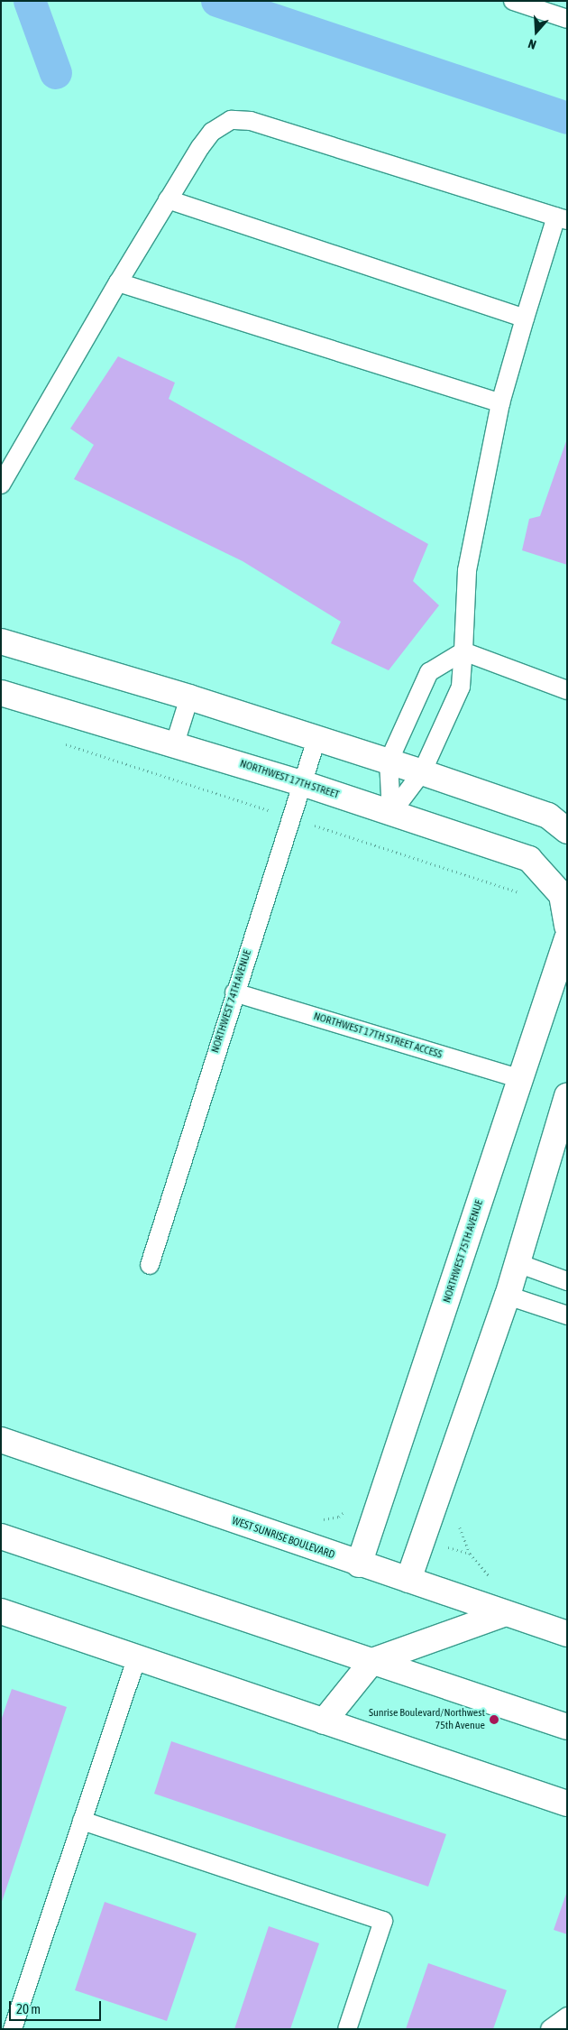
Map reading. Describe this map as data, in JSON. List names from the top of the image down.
{
  "streets": {
    "main road": ["NORTHWEST 17TH STREET", "NORTHWEST 75TH AVENUE", "WEST SUNRISE BOULEVARD"],
    "lane": ["NORTHWEST 74TH AVENUE", "NORTHWEST 17TH STREET ACCESS"]
  },
  "crossings": [
    ["NORTHWEST 17TH STREET", "NORTHWEST 74TH AVENUE"],
    ["NORTHWEST 74TH AVENUE", "NORTHWEST 17TH STREET ACCESS"],
    ["NORTHWEST 17TH STREET ACCESS", "NORTHWEST 75TH AVENUE"],
    ["NORTHWEST 75TH AVENUE", "WEST SUNRISE BOULEVARD"]
  ],
  "places": ["Sunrise Boulevard/Northwest 75th Avenue"],
  "scale_bar": "20 m",
  "north": "bottom"
}
